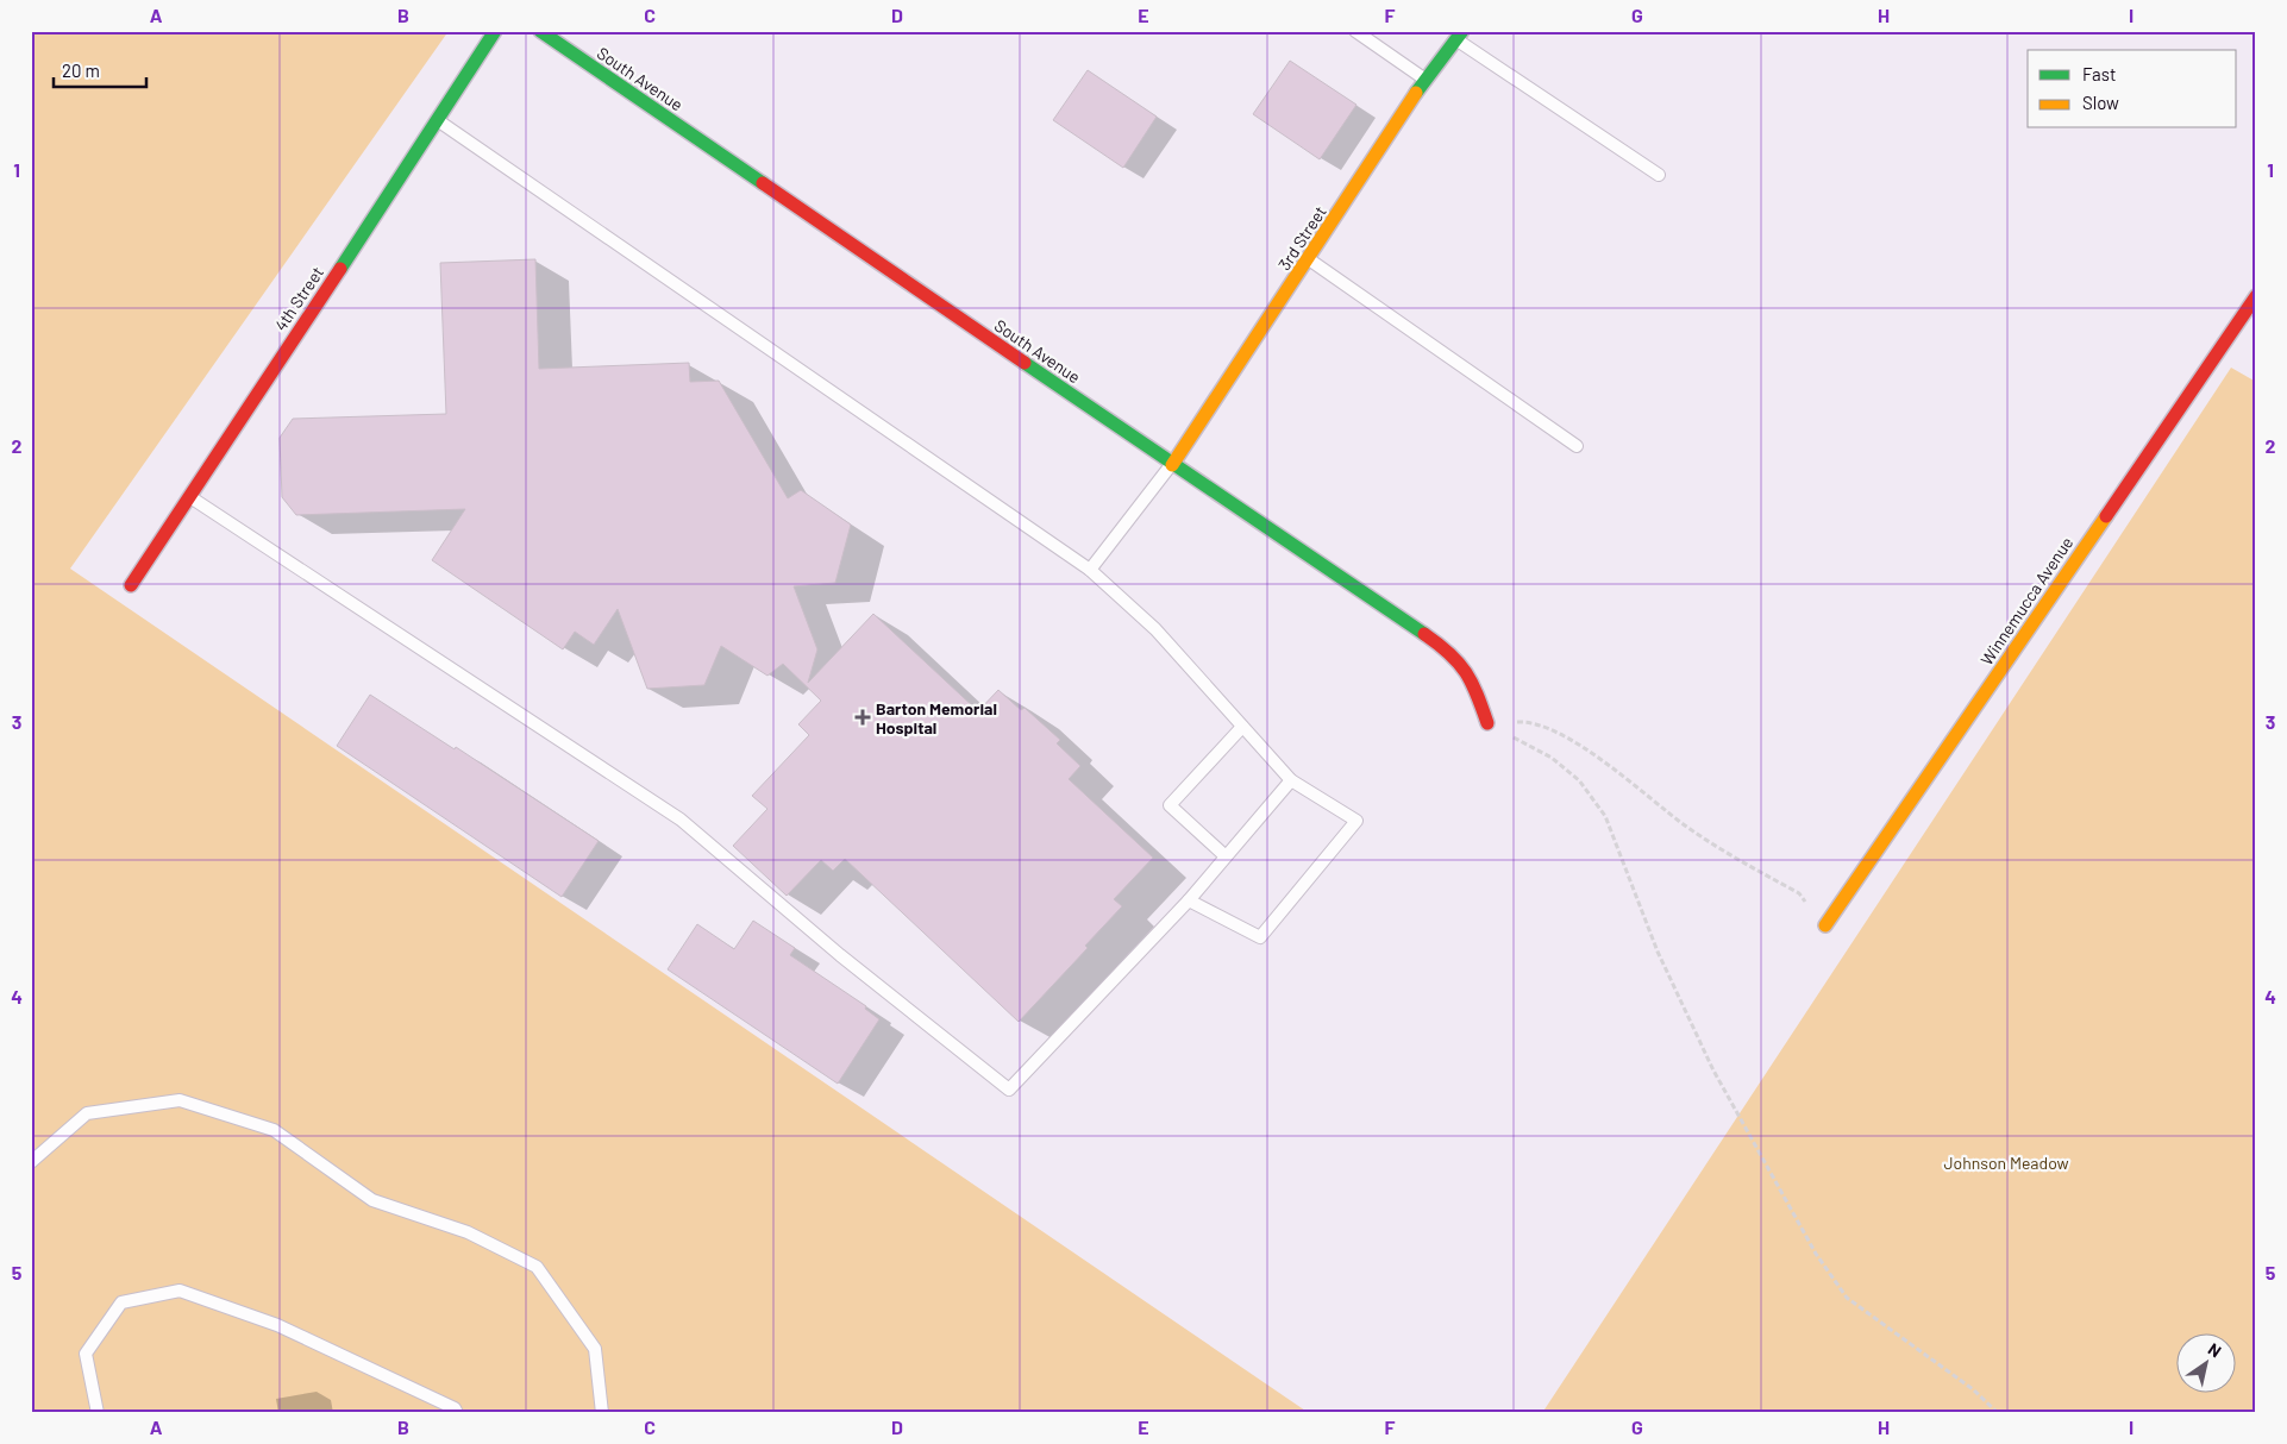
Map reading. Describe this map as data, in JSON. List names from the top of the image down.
{
  "streets": {
    "street": [
      "South Avenue",
      "3rd Street",
      "4th Street",
      "Winnemucca Avenue"
    ]
  },
  "crossings": [
    ["South Avenue", "3rd Street"]
  ],
  "parks": ["Johnson Meadow"],
  "places": {
    "health": ["Barton Memorial Hospital"]
  },
  "legend": ["Fast", "Slow"],
  "scale_bar": "20 m",
  "north": "top right",
  "grid": {
    "columns": [
      "A",
      "B",
      "C",
      "D",
      "E",
      "F",
      "G",
      "H",
      "I"
    ],
    "rows": [
      "1",
      "2",
      "3",
      "4",
      "5"
    ]
  }
}
